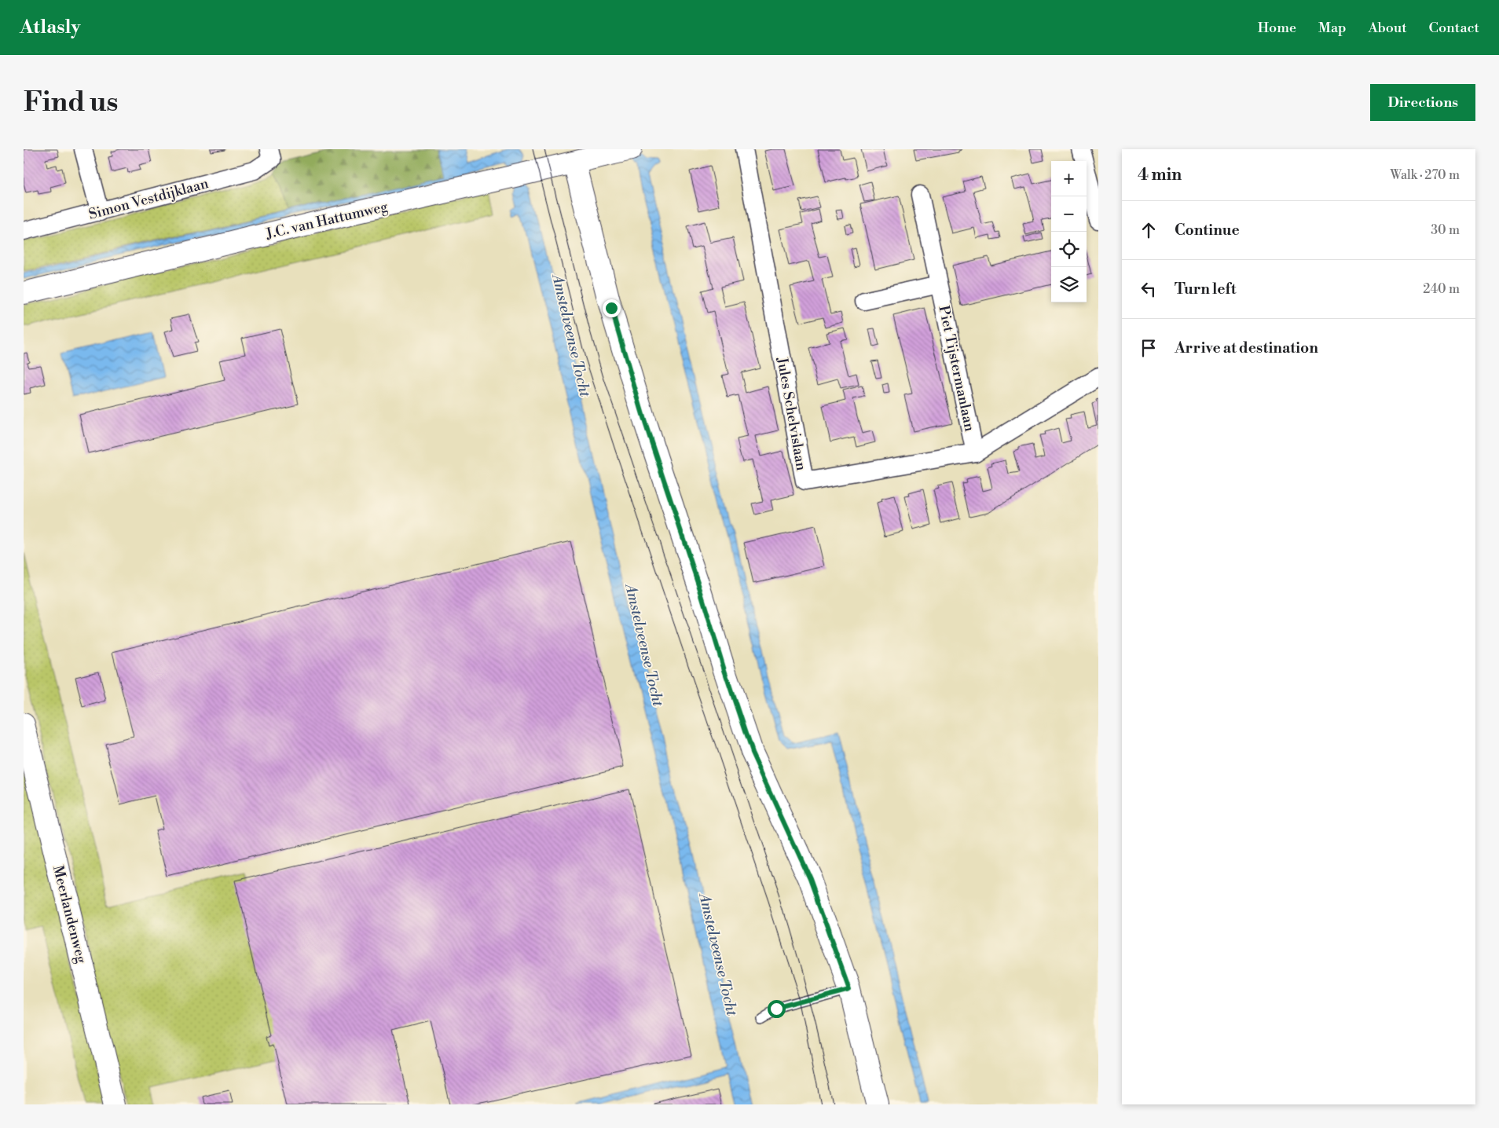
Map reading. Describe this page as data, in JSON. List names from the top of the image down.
{
  "streets": {
    "street": [
      "Simon Vestdijklaan",
      "J.C. van Hattumweg",
      "Piet Tijstermanlaan",
      "Jules Schelvislaan",
      "Meerlandenweg"
    ]
  },
  "crossings": [
    ["Piet Tijstermanlaan", "Jules Schelvislaan"]
  ],
  "water": ["Amstelveense Tocht"],
  "page": {
    "header": "Atlasly",
    "nav": [
      "Home",
      "Map",
      "About",
      "Contact"
    ],
    "buttons": "Directions",
    "title": "Find us",
    "heading": ["4 min", "Walk · 270 m"],
    "map_buttons": ["+", "−"],
    "list": [
      ["Continue", "30 m"],
      ["Turn left", "240 m"],
      "Arrive at destination"
    ]
  }
}
